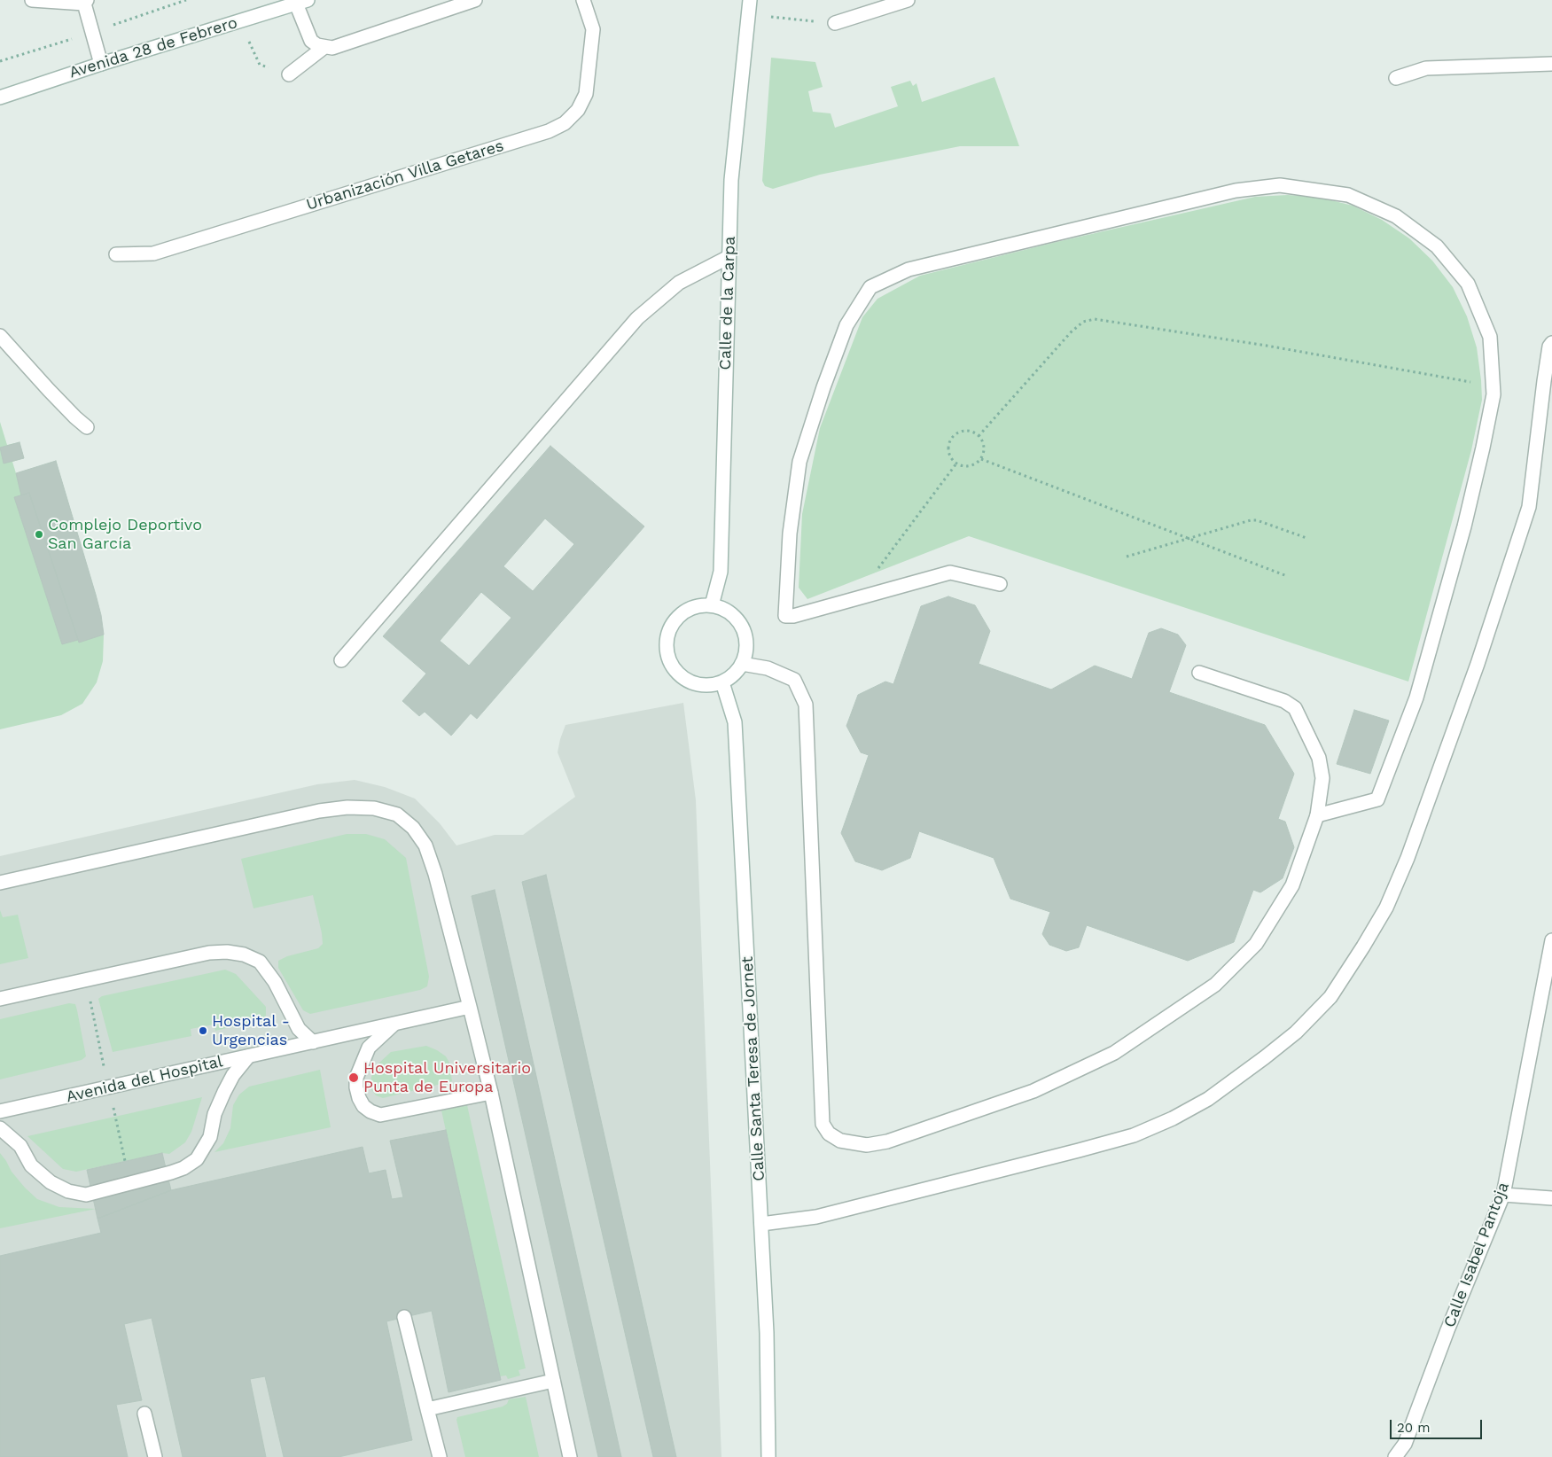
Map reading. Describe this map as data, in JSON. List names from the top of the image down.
{
  "streets": {
    "street": [
      "Avenida 28 de Febrero",
      "Urbanización Villa Getares",
      "Calle de la Carpa",
      "Calle Santa Teresa de Jornet",
      "Avenida del Hospital",
      "Calle Isabel Pantoja"
    ]
  },
  "crossings": [
    ["Calle de la Carpa", "Calle Santa Teresa de Jornet"]
  ],
  "places": ["Complejo Deportivo San García", "Hospital - Urgencias", "Hospital Universitario Punta de Europa"],
  "scale_bar": "20 m"
}
